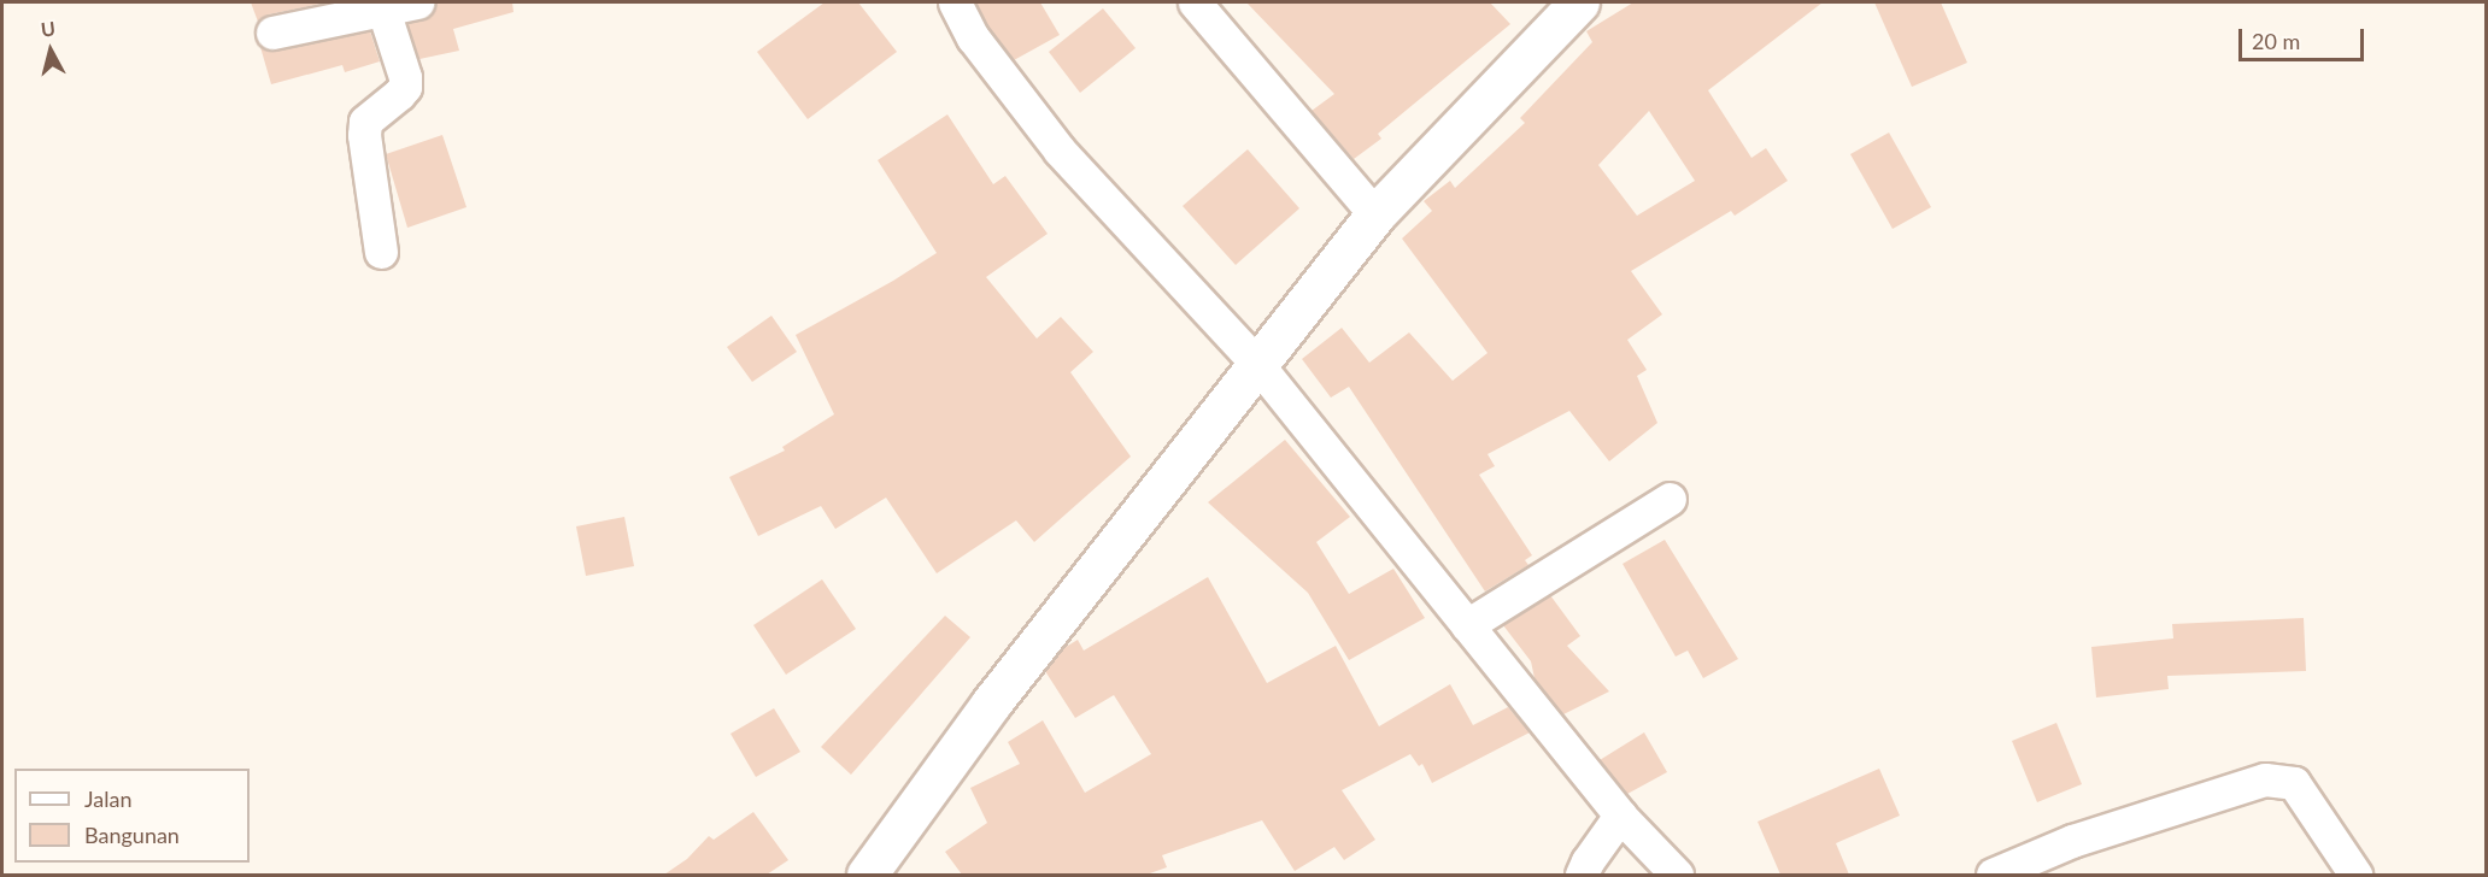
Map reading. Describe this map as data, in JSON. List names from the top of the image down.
{
  "legend": ["Jalan", "Bangunan"],
  "scale_bar": "20 m",
  "north": "top"
}
